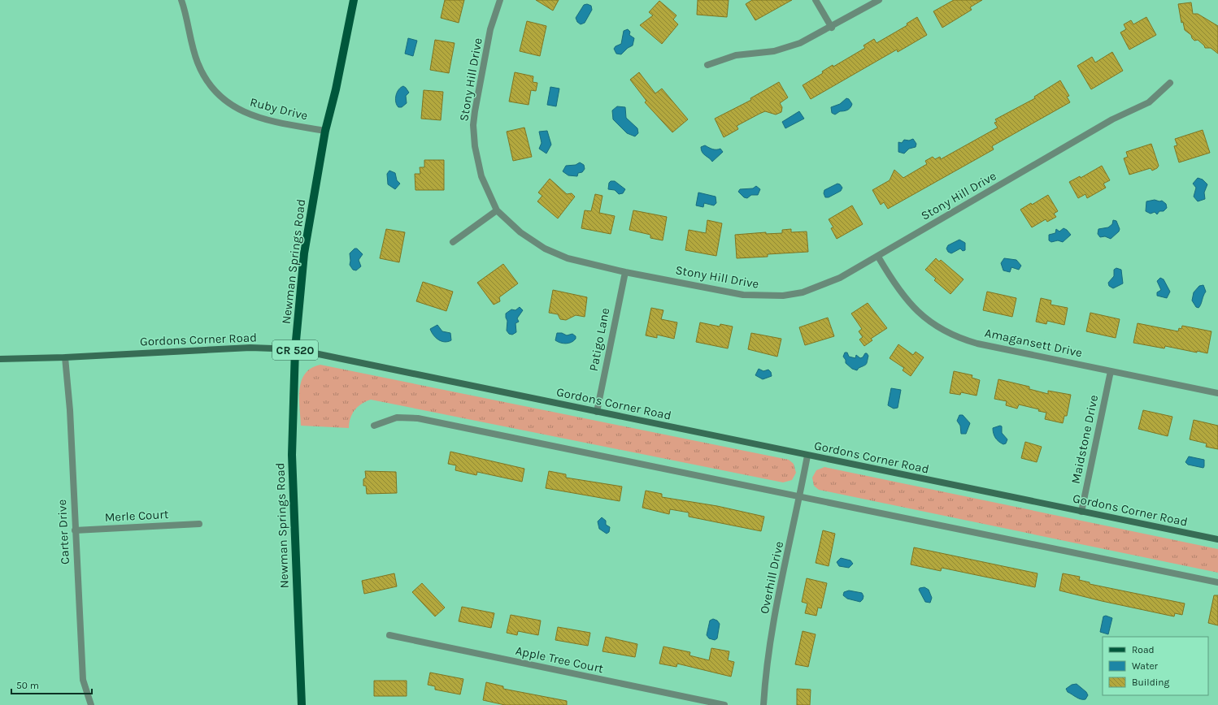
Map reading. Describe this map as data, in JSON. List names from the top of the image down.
{
  "streets": {
    "main road": ["Newman Springs Road", "CR 520"],
    "street": [
      "Stony Hill Drive",
      "Ruby Drive",
      "Gordons Corner Road",
      "Patigo Lane",
      "Amagansett Drive",
      "Maidstone Drive",
      "Merle Court",
      "Carter Drive",
      "Overhill Drive",
      "Apple Tree Court"
    ]
  },
  "crossings": [
    ["Stony Hill Drive", "Patigo Lane"],
    ["Stony Hill Drive", "Amagansett Drive"],
    ["Ruby Drive", "Newman Springs Road"],
    ["Newman Springs Road", "Gordons Corner Road"],
    ["Gordons Corner Road", "Patigo Lane"],
    ["Gordons Corner Road", "Maidstone Drive"],
    ["Gordons Corner Road", "Carter Drive"],
    ["Gordons Corner Road", "Overhill Drive"],
    ["Amagansett Drive", "Maidstone Drive"],
    ["Merle Court", "Carter Drive"]
  ],
  "legend": ["Road", "Water", "Building"],
  "scale_bar": "50 m"
}
